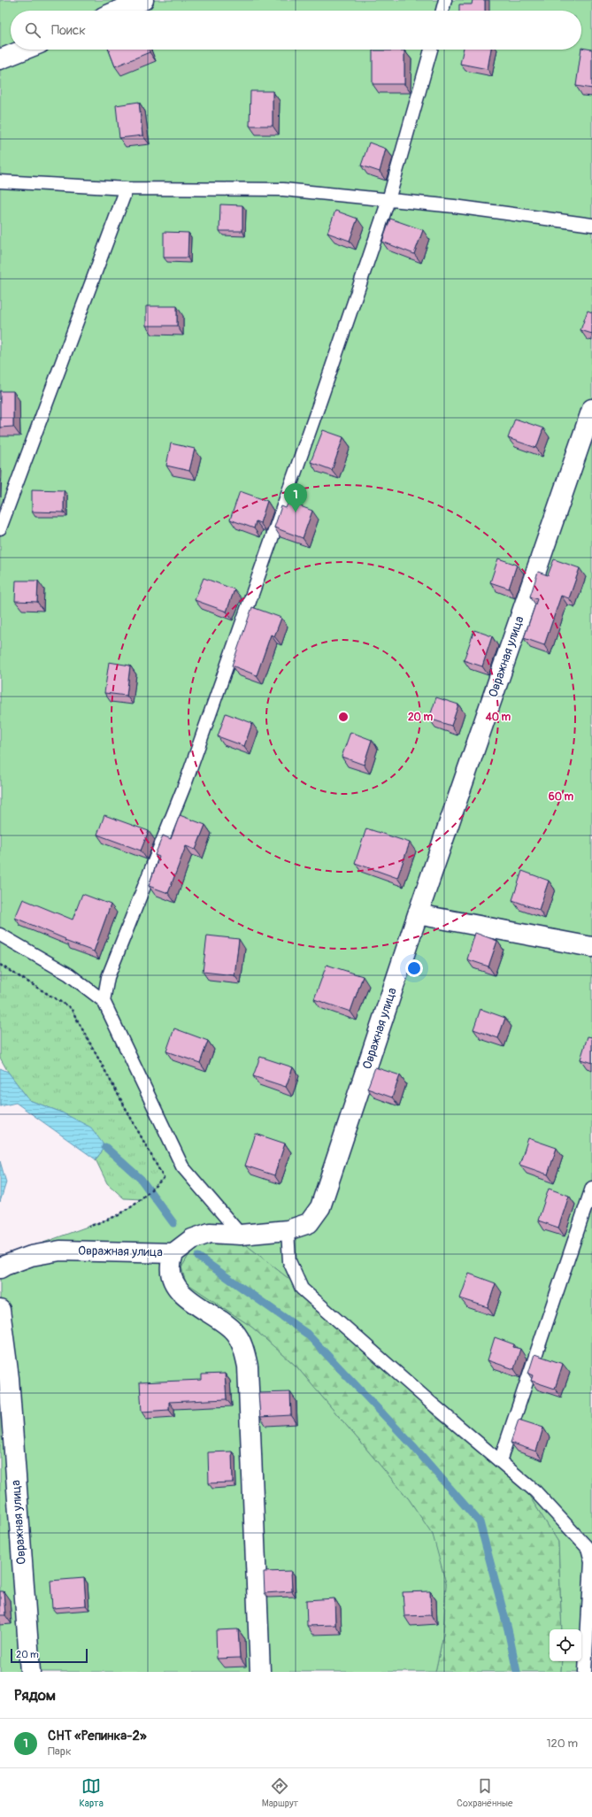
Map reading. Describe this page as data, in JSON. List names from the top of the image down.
{
  "streets": {
    "street": ["Овражная улица"]
  },
  "scale_bar": "20 m",
  "page": {
    "search": "Поиск",
    "pins": "1",
    "scale": "20 m",
    "heading": "Рядом",
    "list": [
      {
        "mark": "1",
        "name": "СНТ «Репинка-2»",
        "note": "Парк",
        "value": "120 m"
      }
    ],
    "nav": ["Карта", "Маршрут", "Сохранённые"]
  },
  "rings": ["20 m", "40 m", "60 m"]
}
